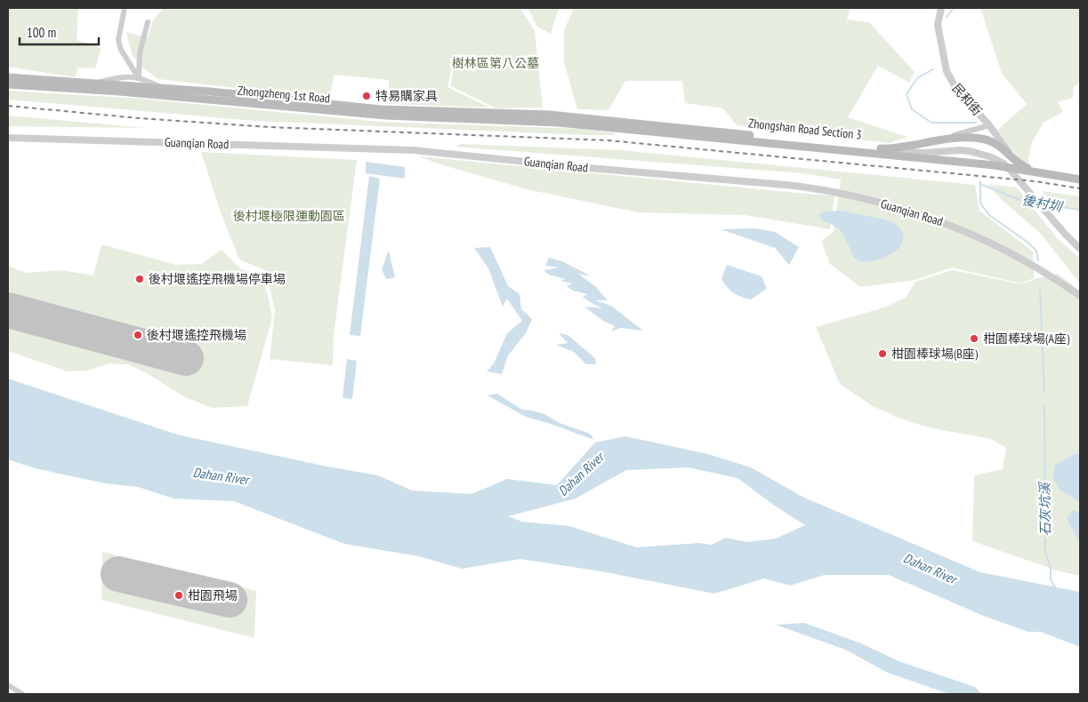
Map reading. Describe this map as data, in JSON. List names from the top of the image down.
{
  "streets": {
    "main road": ["Zhongzheng 1st Road", "Zhongshan Road Section 3"],
    "street": ["民和街", "Guanqian Road"]
  },
  "crossings": [
    ["Zhongzheng 1st Road", "Zhongshan Road Section 3"],
    ["民和街", "Zhongshan Road Section 3"]
  ],
  "water": ["後村圳", "Dahan River", "石灰坑溪"],
  "parks": ["樹林區第八公墓", "後村堰極限運動園區"],
  "places": [
    "特易購家具",
    "後村堰遙控飛機場停車場",
    "後村堰遙控飛機場",
    "柑園棒球場(A座)",
    "柑園棒球場(B座)",
    "柑園飛場"
  ],
  "scale_bar": "100 m"
}
